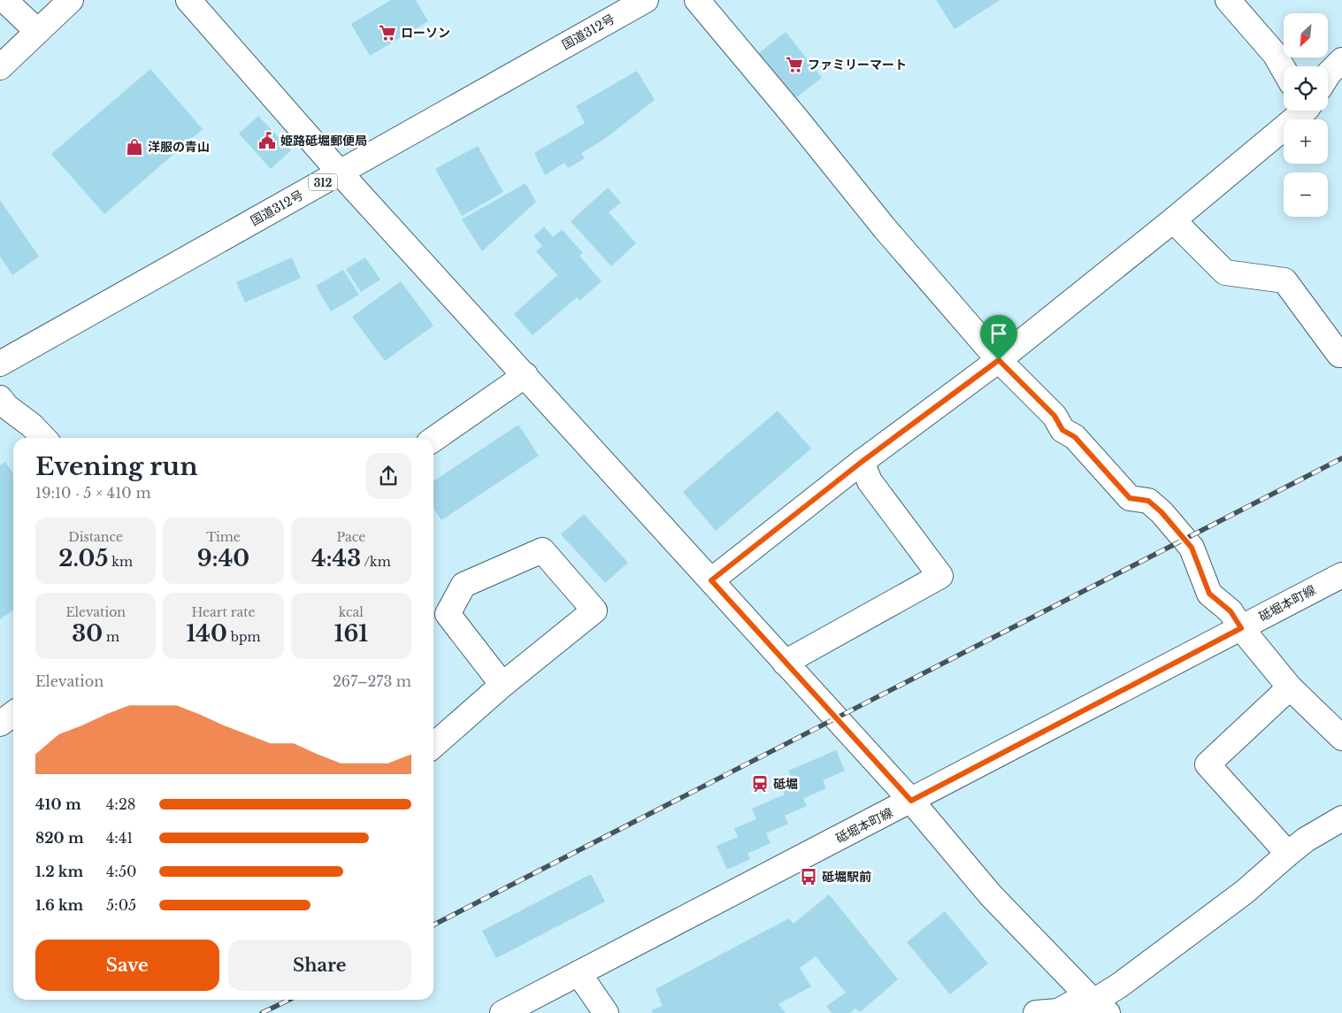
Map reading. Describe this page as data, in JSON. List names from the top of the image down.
{
  "streets": {
    "main road": ["国道312号", "312", "砥堀本町線"]
  },
  "places": {
    "supermarket": ["ローソン", "ファミリーマート"],
    "public building": ["姫路砥堀郵便局"],
    "shop": ["洋服の青山"],
    "station": ["砥堀"],
    "bus stop": ["砥堀駅前"]
  },
  "north": "bottom left",
  "page": {
    "map_buttons": ["+", "−"],
    "heading": ["Evening run", "19:10 · 5 × 410 m"],
    "stats": [
      ["Distance", "2.05 km"],
      ["Time", "9:40"],
      ["Pace", "4:43 /km"],
      ["Elevation", "30 m"],
      ["Heart rate", "140 bpm"],
      ["kcal", "161"]
    ],
    "chart": ["Elevation", "267–273 m"],
    "list": [
      {
        "name": "410 m",
        "note": "4:28"
      },
      {
        "name": "820 m",
        "note": "4:41"
      },
      {
        "name": "1.2 km",
        "note": "4:50"
      },
      {
        "name": "1.6 km",
        "note": "5:05"
      }
    ],
    "buttons": ["Save", "Share"]
  }
}
